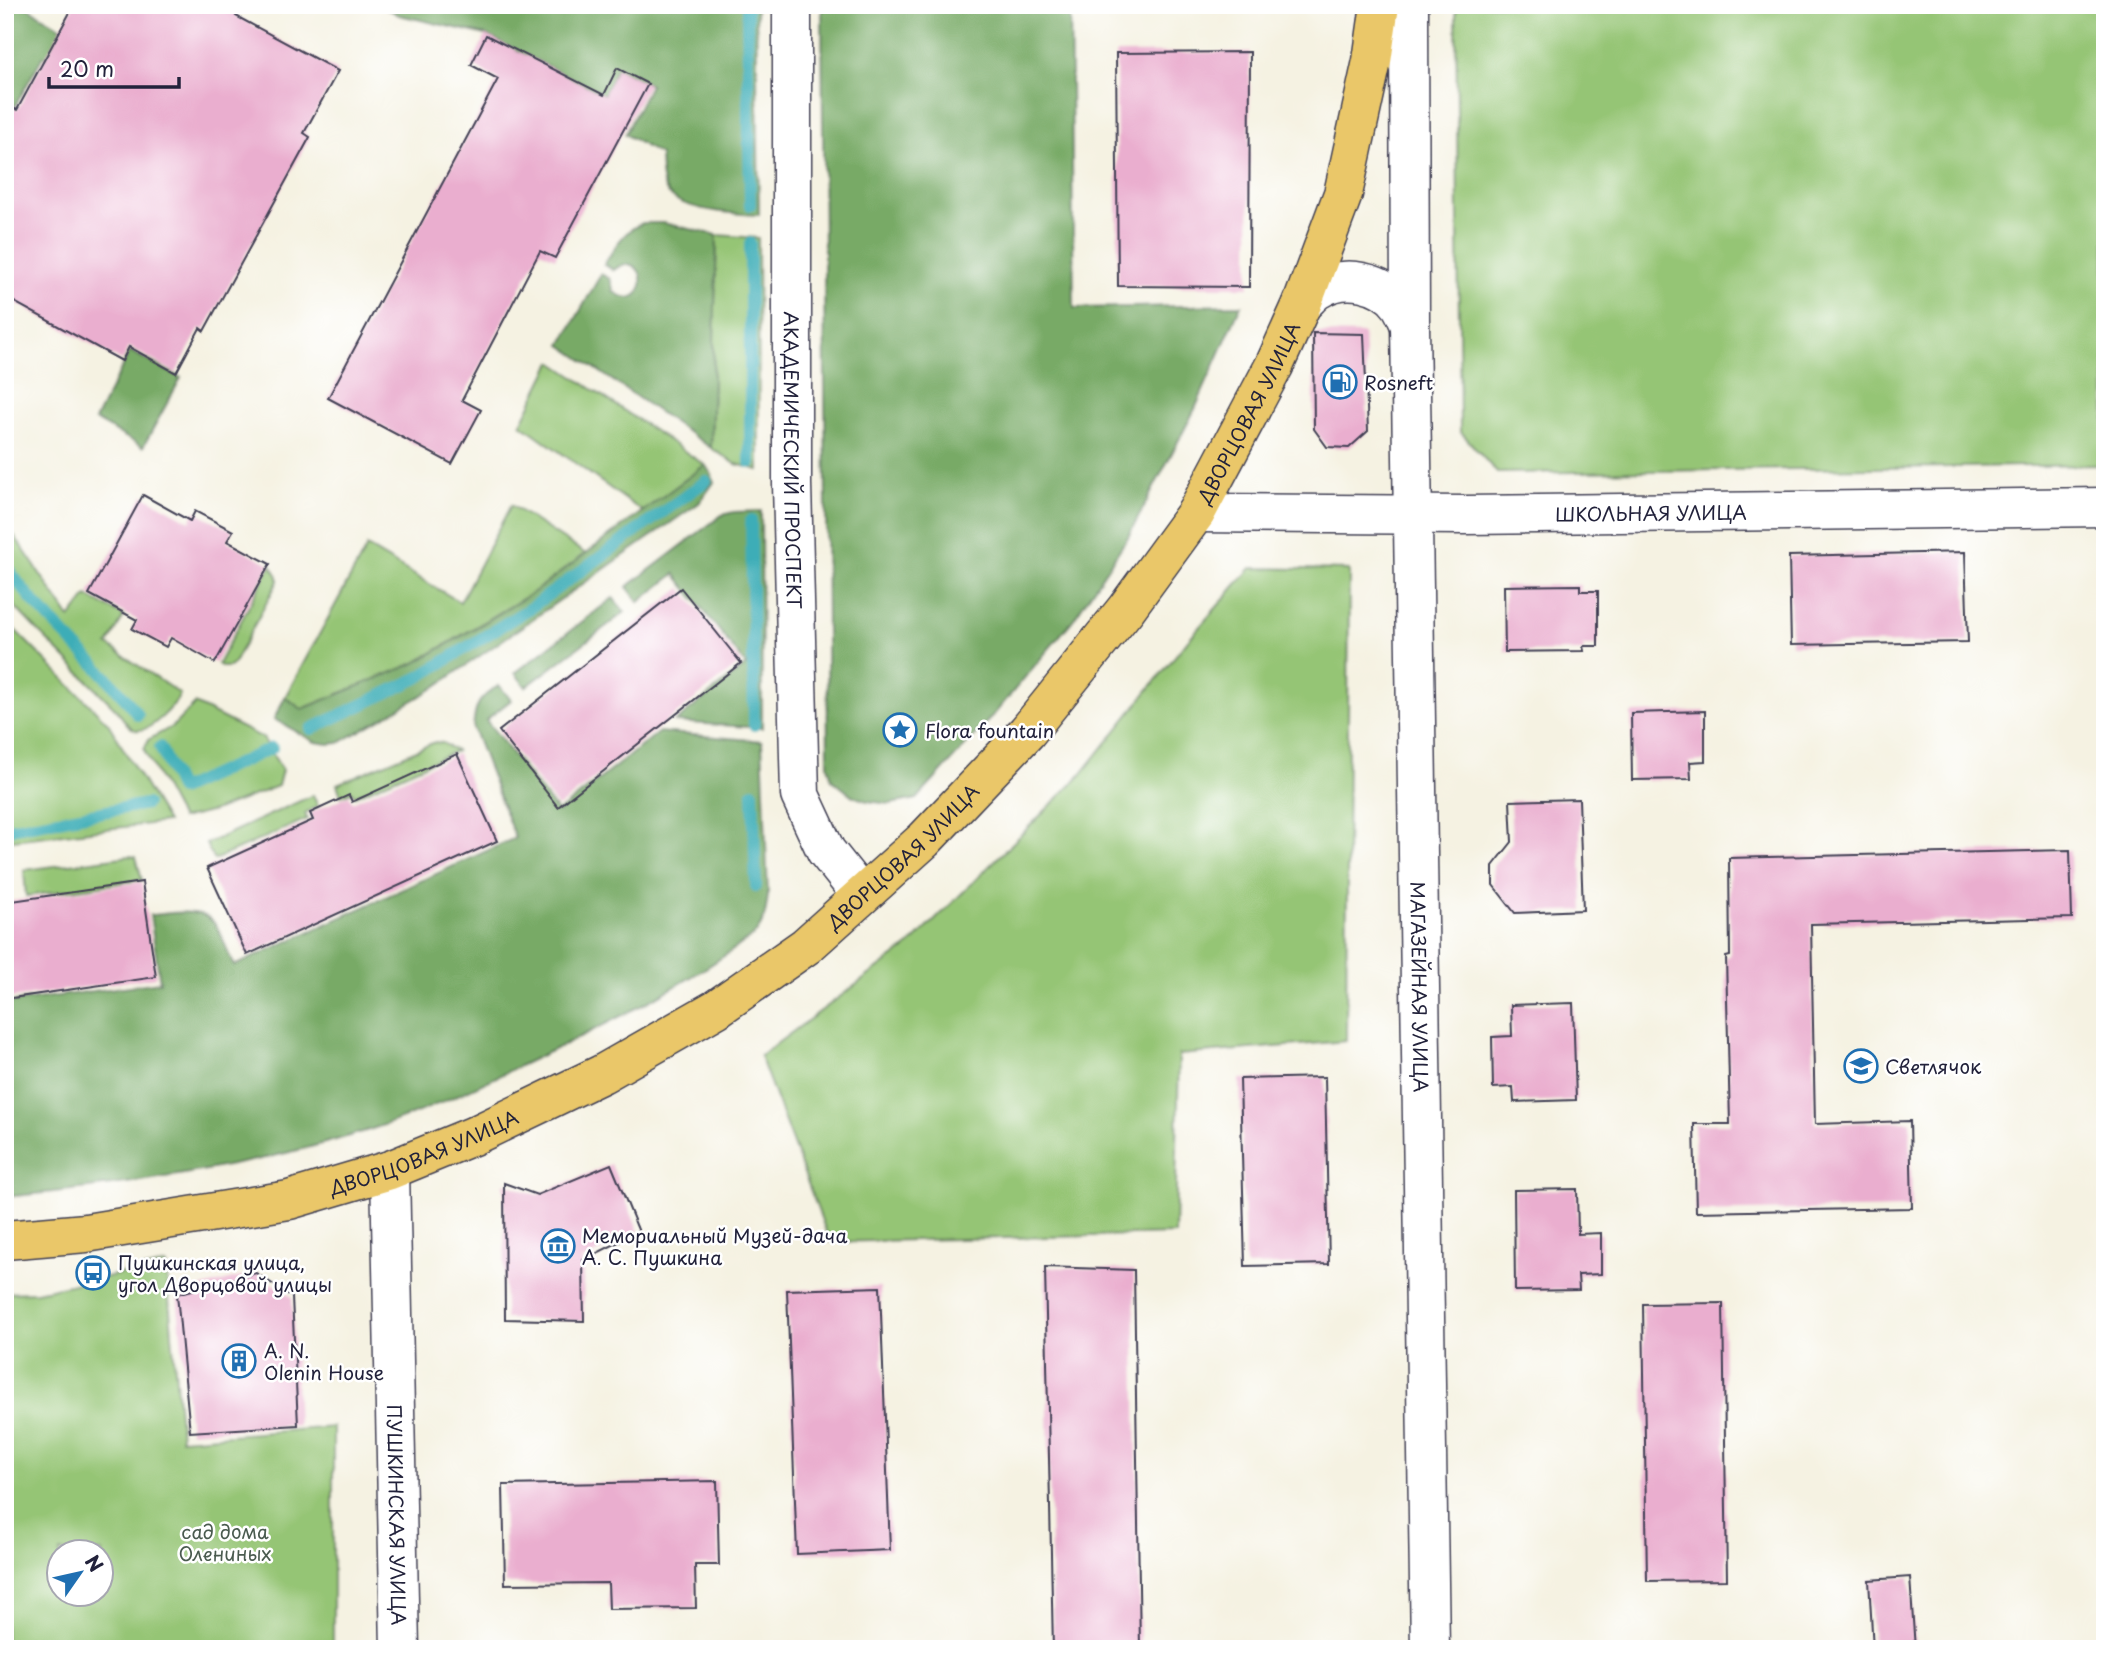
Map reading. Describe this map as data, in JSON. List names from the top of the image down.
{
  "streets": {
    "main road": ["ДВОРЦОВАЯ УЛИЦА"],
    "street": [
      "АКАДЕМИЧЕСКИЙ ПРОСПЕКТ",
      "ШКОЛЬНАЯ УЛИЦА",
      "МАГАЗЕЙНАЯ УЛИЦА",
      "ПУШКИНСКАЯ УЛИЦА"
    ]
  },
  "crossings": [
    ["ДВОРЦОВАЯ УЛИЦА", "АКАДЕМИЧЕСКИЙ ПРОСПЕКТ"],
    ["ДВОРЦОВАЯ УЛИЦА", "ШКОЛЬНАЯ УЛИЦА"],
    ["ДВОРЦОВАЯ УЛИЦА", "ПУШКИНСКАЯ УЛИЦА"],
    ["ШКОЛЬНАЯ УЛИЦА", "МАГАЗЕЙНАЯ УЛИЦА"]
  ],
  "parks": ["сад дома Олениных"],
  "places": {
    "fuel station": ["Rosneft"],
    "place": ["Flora fountain"],
    "school or university": ["Светлячок"],
    "museum": ["Мемориальный Музей-дача А. С. Пушкина"],
    "bus stop": ["Пушкинская улица, угол Дворцовой улицы"],
    "building": ["A. N. Olenin House"]
  },
  "scale_bar": "20 m",
  "north": "top right"
}
